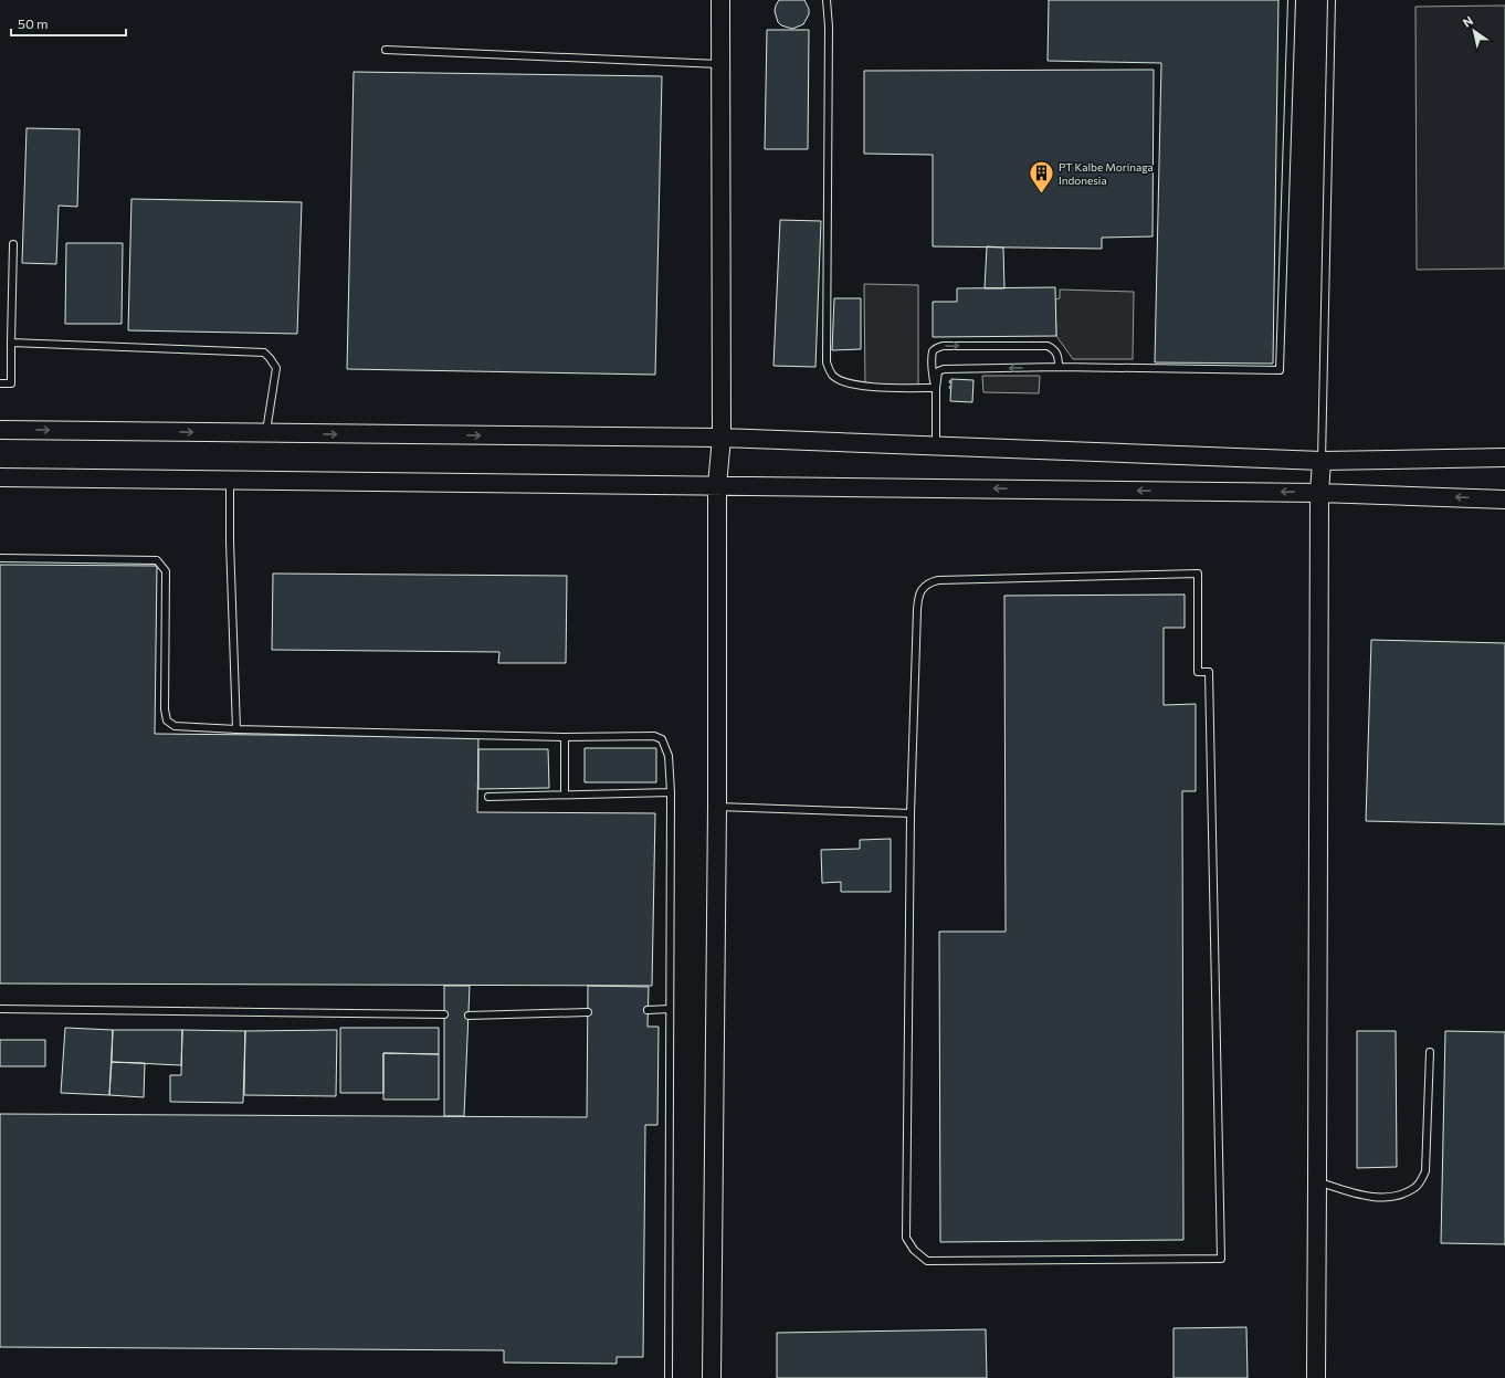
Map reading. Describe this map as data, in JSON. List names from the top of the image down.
{
  "places": {
    "building": ["PT Kalbe Morinaga Indonesia"]
  },
  "scale_bar": "50 m",
  "north": "top left"
}
